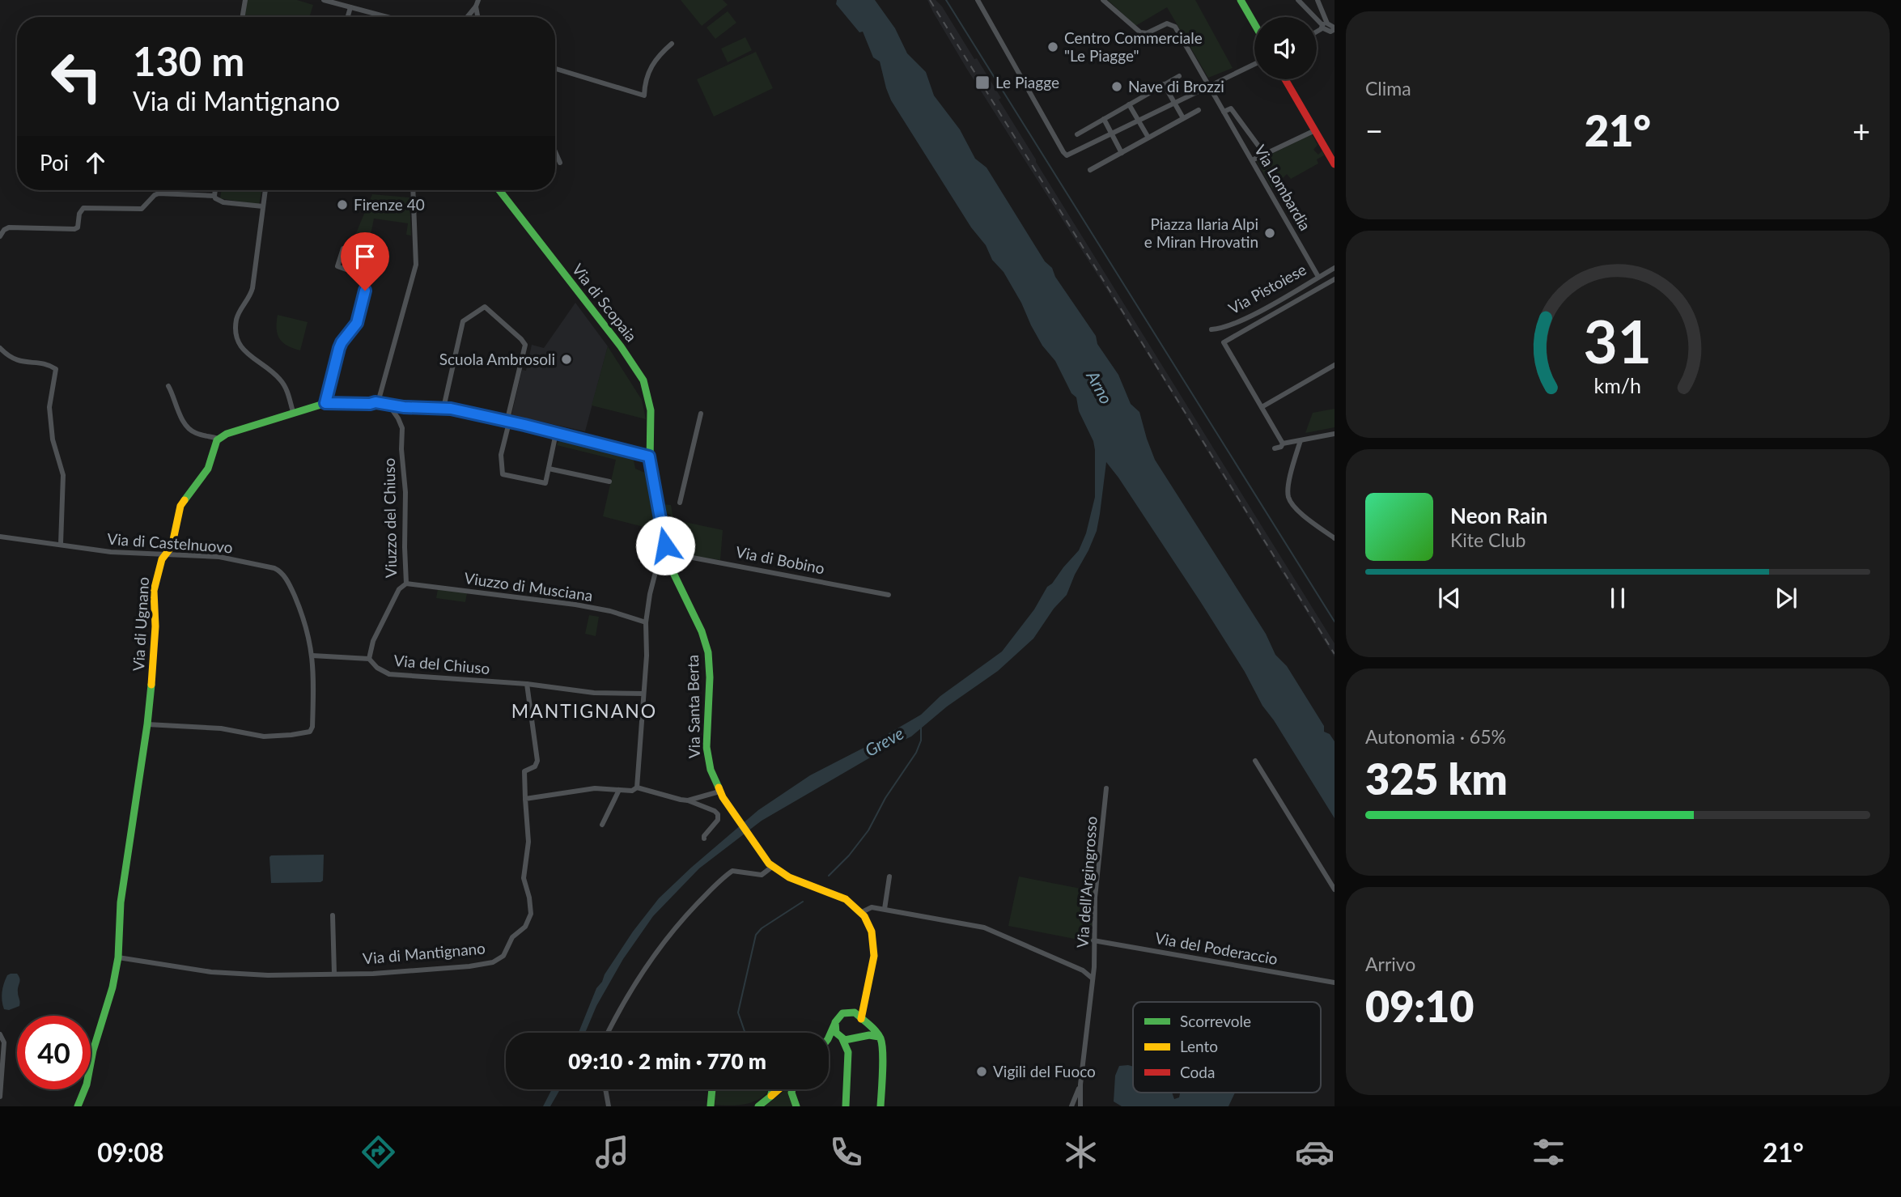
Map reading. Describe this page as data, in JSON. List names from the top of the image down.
{
  "streets": {
    "main road": ["Via di Scopaia", "Via di Ugnano", "Via Santa Berta"],
    "street": [
      "Via Lombardia",
      "Via Pistoiese",
      "Viuzzo del Chiuso",
      "Via di Castelnuovo",
      "Via di Bobino",
      "Viuzzo di Musciana",
      "Via del Chiuso",
      "Via dell'Argingrosso",
      "Via del Poderaccio",
      "Via di Mantignano"
    ]
  },
  "crossings": [
    ["Via Lombardia", "Via Pistoiese"],
    ["Viuzzo del Chiuso", "Viuzzo di Musciana"],
    ["Viuzzo del Chiuso", "Via del Chiuso"],
    ["Via di Castelnuovo", "Via di Ugnano"],
    ["Via di Bobino", "Via Santa Berta"],
    ["Via di Ugnano", "Via di Mantignano"],
    ["Via del Chiuso", "Via di Mantignano"],
    ["Via dell'Argingrosso", "Via del Poderaccio"]
  ],
  "districts": ["MANTIGNANO"],
  "water": ["Arno", "Greve"],
  "places": {
    "other": [
      "Centro Commerciale \"Le Piagge\"",
      "Nave di Brozzi",
      "Firenze 40",
      "Piazza Ilaria Alpi e Miran Hrovatin",
      "Scuola Ambrosoli",
      "Vigili del Fuoco"
    ],
    "transit": ["Le Piagge"]
  },
  "legend": ["Scorrevole", "Lento", "Coda"],
  "page": {
    "tile": [
      "Clima",
      ["Autonomia · 65%", "325 km"],
      ["Arrivo", "09:10"]
    ],
    "turn": ["130 m", "Via di Mantignano"],
    "heat": ["−", "21°", "+"],
    "then": "Poi",
    "song": ["Neon Rain", "Kite Club"],
    "limit": "40",
    "trip": "09:10 · 2 min · 770 m",
    "tabs": ["09:08", "21°"],
    "gauge": ["31", "km/h"]
  }
}
